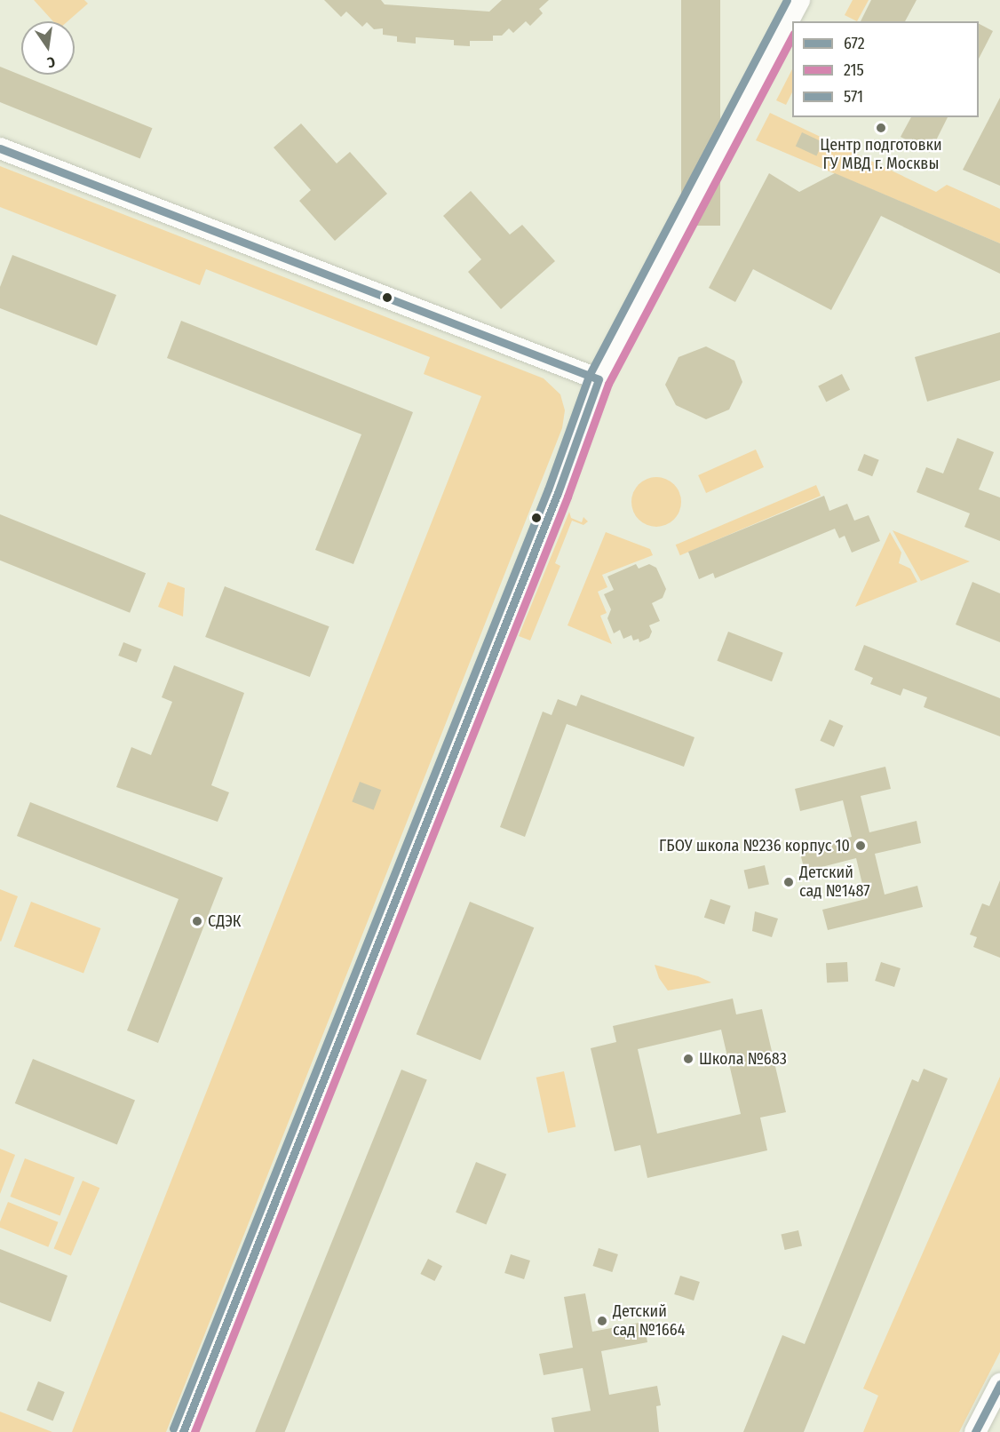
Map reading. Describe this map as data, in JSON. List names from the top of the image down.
{
  "places": [
    "Центр подготовки ГУ МВД г. Москвы",
    "ГБОУ школа №236 корпус 10",
    "Детский сад №1487",
    "СДЭК",
    "Школа №683",
    "Детский сад №1664"
  ],
  "lines": ["transit line 571", "transit line 215", "transit line 672"],
  "legend": ["672", "215", "571"],
  "north": "bottom"
}
